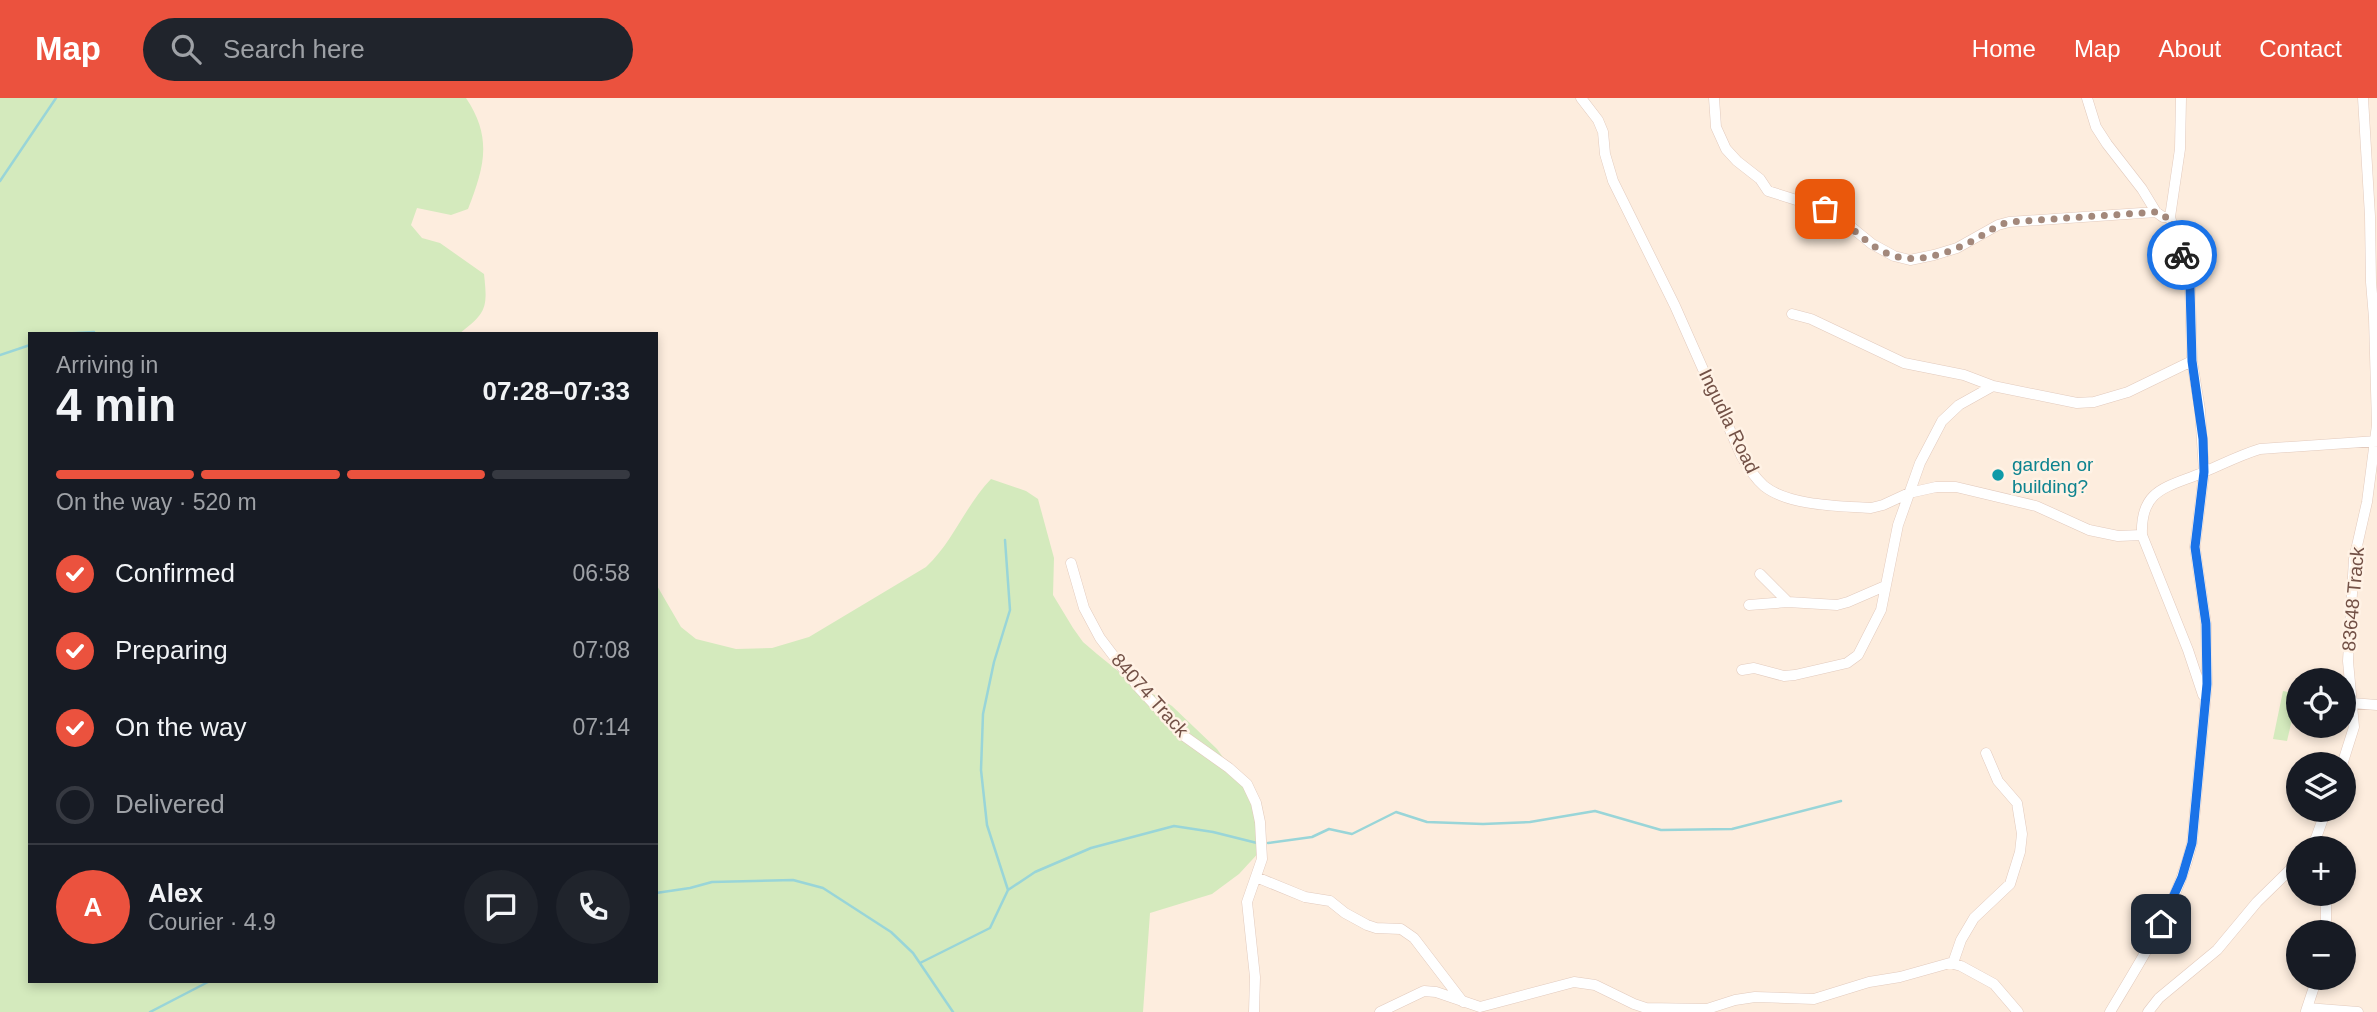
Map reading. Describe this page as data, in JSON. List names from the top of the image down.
{
  "streets": {
    "street": ["Ingudla Road", "83648 Track", "84074 Track"]
  },
  "places": ["garden or building?"],
  "page": {
    "header": "Map",
    "search": "Search here",
    "nav": [
      "Home",
      "Map",
      "About",
      "Contact"
    ],
    "heading": ["4 min", "Arriving in", "07:28–07:33"],
    "panel": ["Alex", "Courier · 4.9"],
    "bar": "On the way · 520 m",
    "list": [
      ["Confirmed", "06:58"],
      ["Preparing", "07:08"],
      ["On the way", "07:14"],
      "Delivered"
    ],
    "map_buttons": ["+", "−"],
    "round": "A"
  }
}
